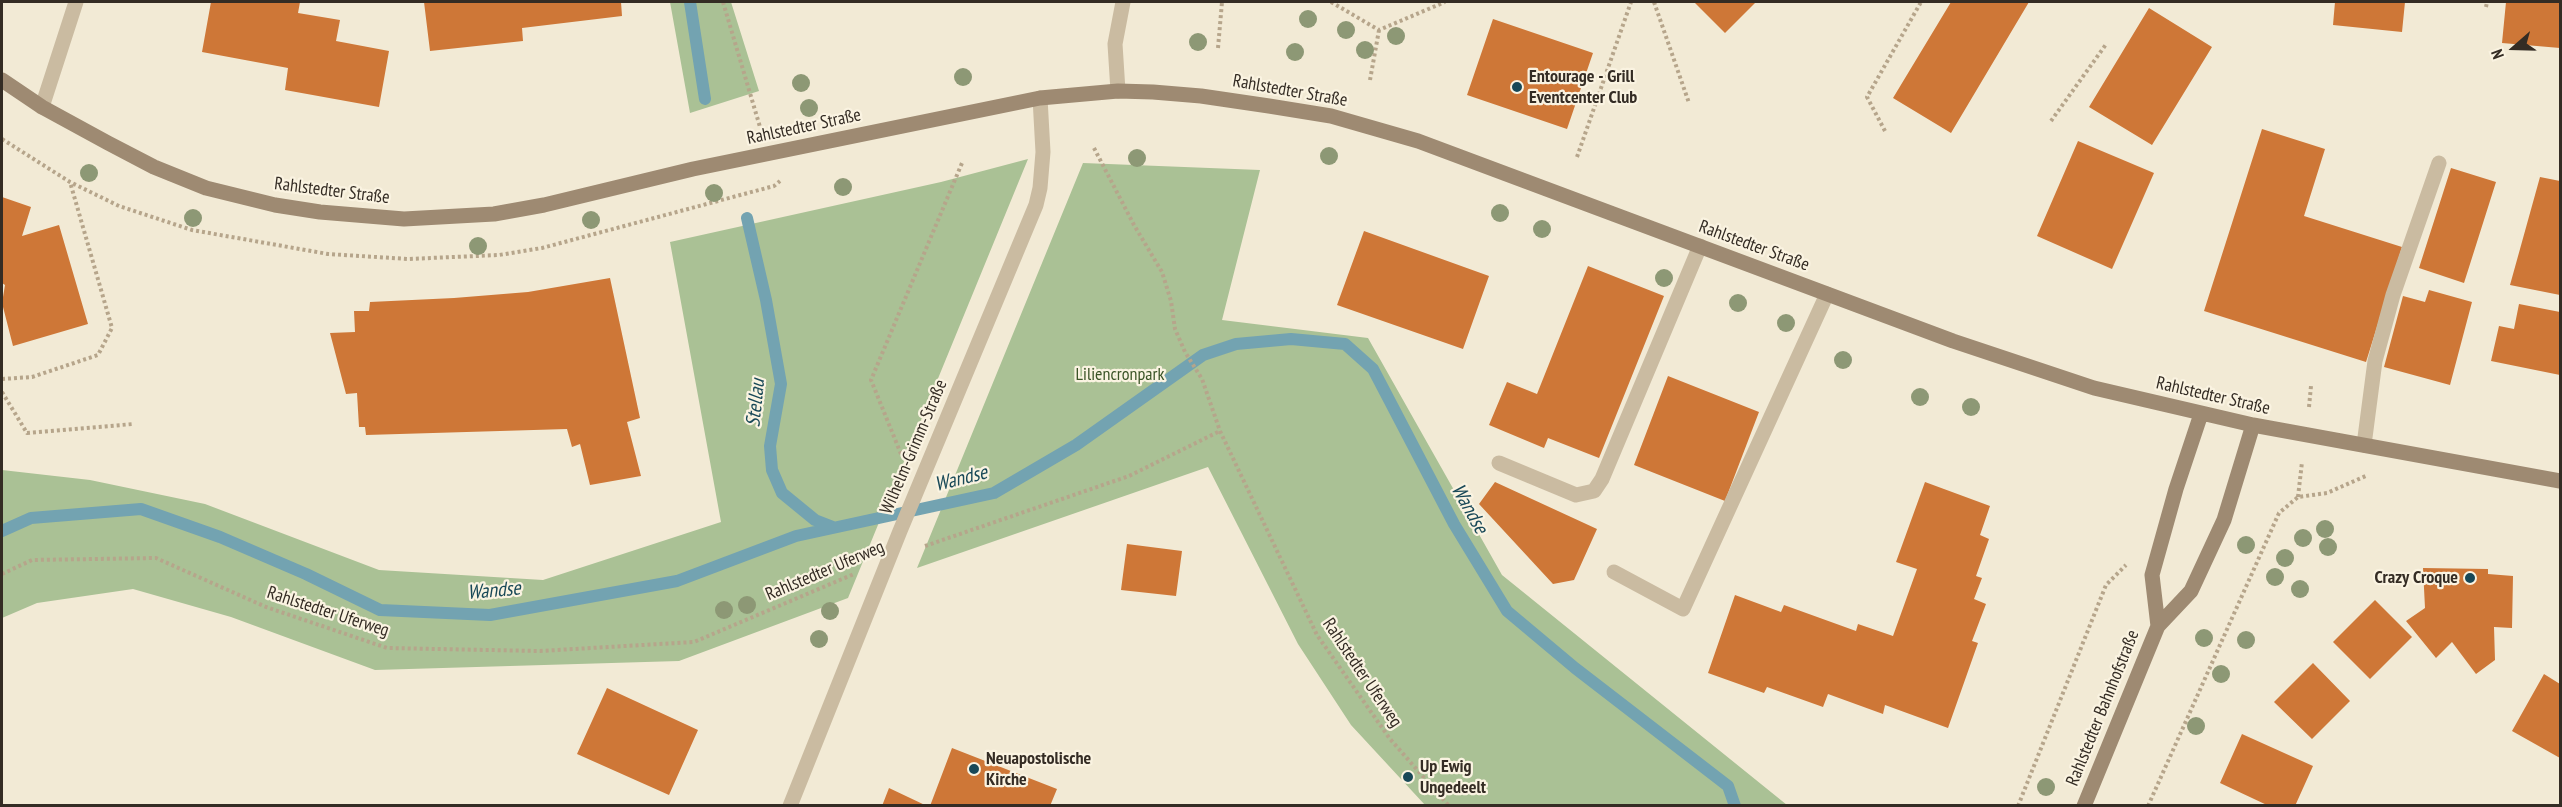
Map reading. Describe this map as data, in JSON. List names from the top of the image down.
{
  "streets": {
    "main road": ["Rahlstedter Straße", "Rahlstedter Bahnhofstraße"],
    "street": ["Wilhelm-Grimm-Straße"],
    "path": ["Rahlstedter Uferweg"]
  },
  "crossings": [
    ["Rahlstedter Straße", "Wilhelm-Grimm-Straße"],
    ["Rahlstedter Straße", "Rahlstedter Bahnhofstraße"],
    ["Wilhelm-Grimm-Straße", "Rahlstedter Uferweg"]
  ],
  "water": ["Stellau", "Wandse"],
  "parks": ["Liliencronpark"],
  "places": [
    "Entourage - Grill Eventcenter Club",
    "Crazy Croque",
    "Neuapostolische Kirche",
    "Up Ewig Ungedeelt"
  ],
  "north": "left"
}
